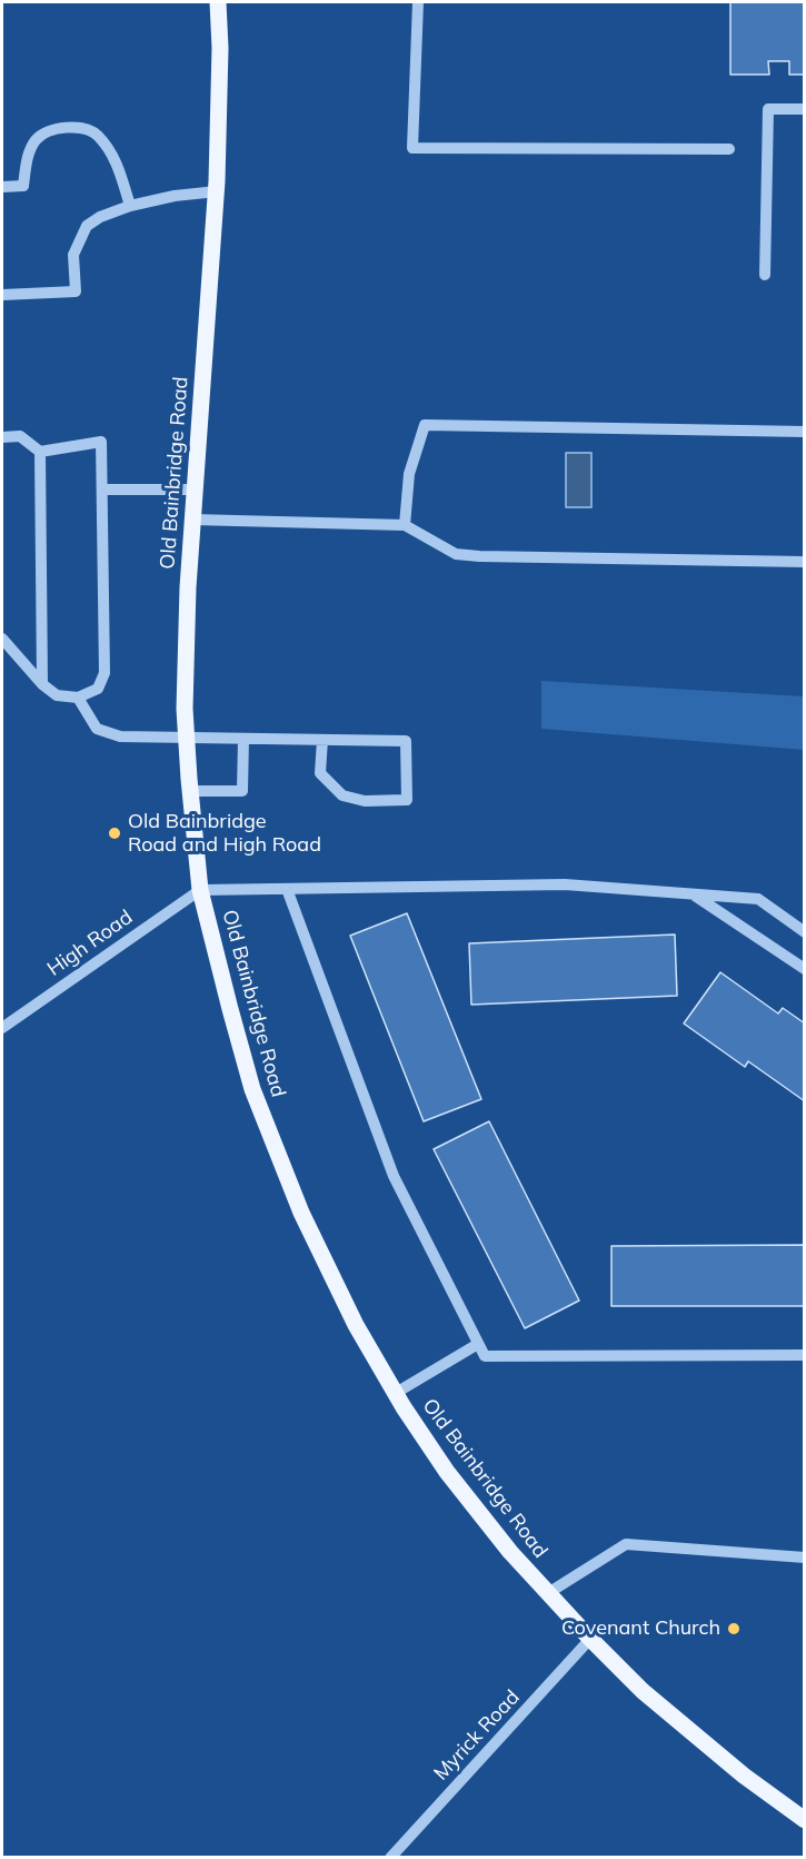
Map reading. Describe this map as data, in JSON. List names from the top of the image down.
{
  "streets": {
    "main road": ["Old Bainbridge Road"],
    "street": ["High Road", "Myrick Road"]
  },
  "crossings": [
    ["Old Bainbridge Road", "High Road"],
    ["Old Bainbridge Road", "Myrick Road"]
  ],
  "places": ["Old Bainbridge Road and High Road", "Covenant Church"]
}
